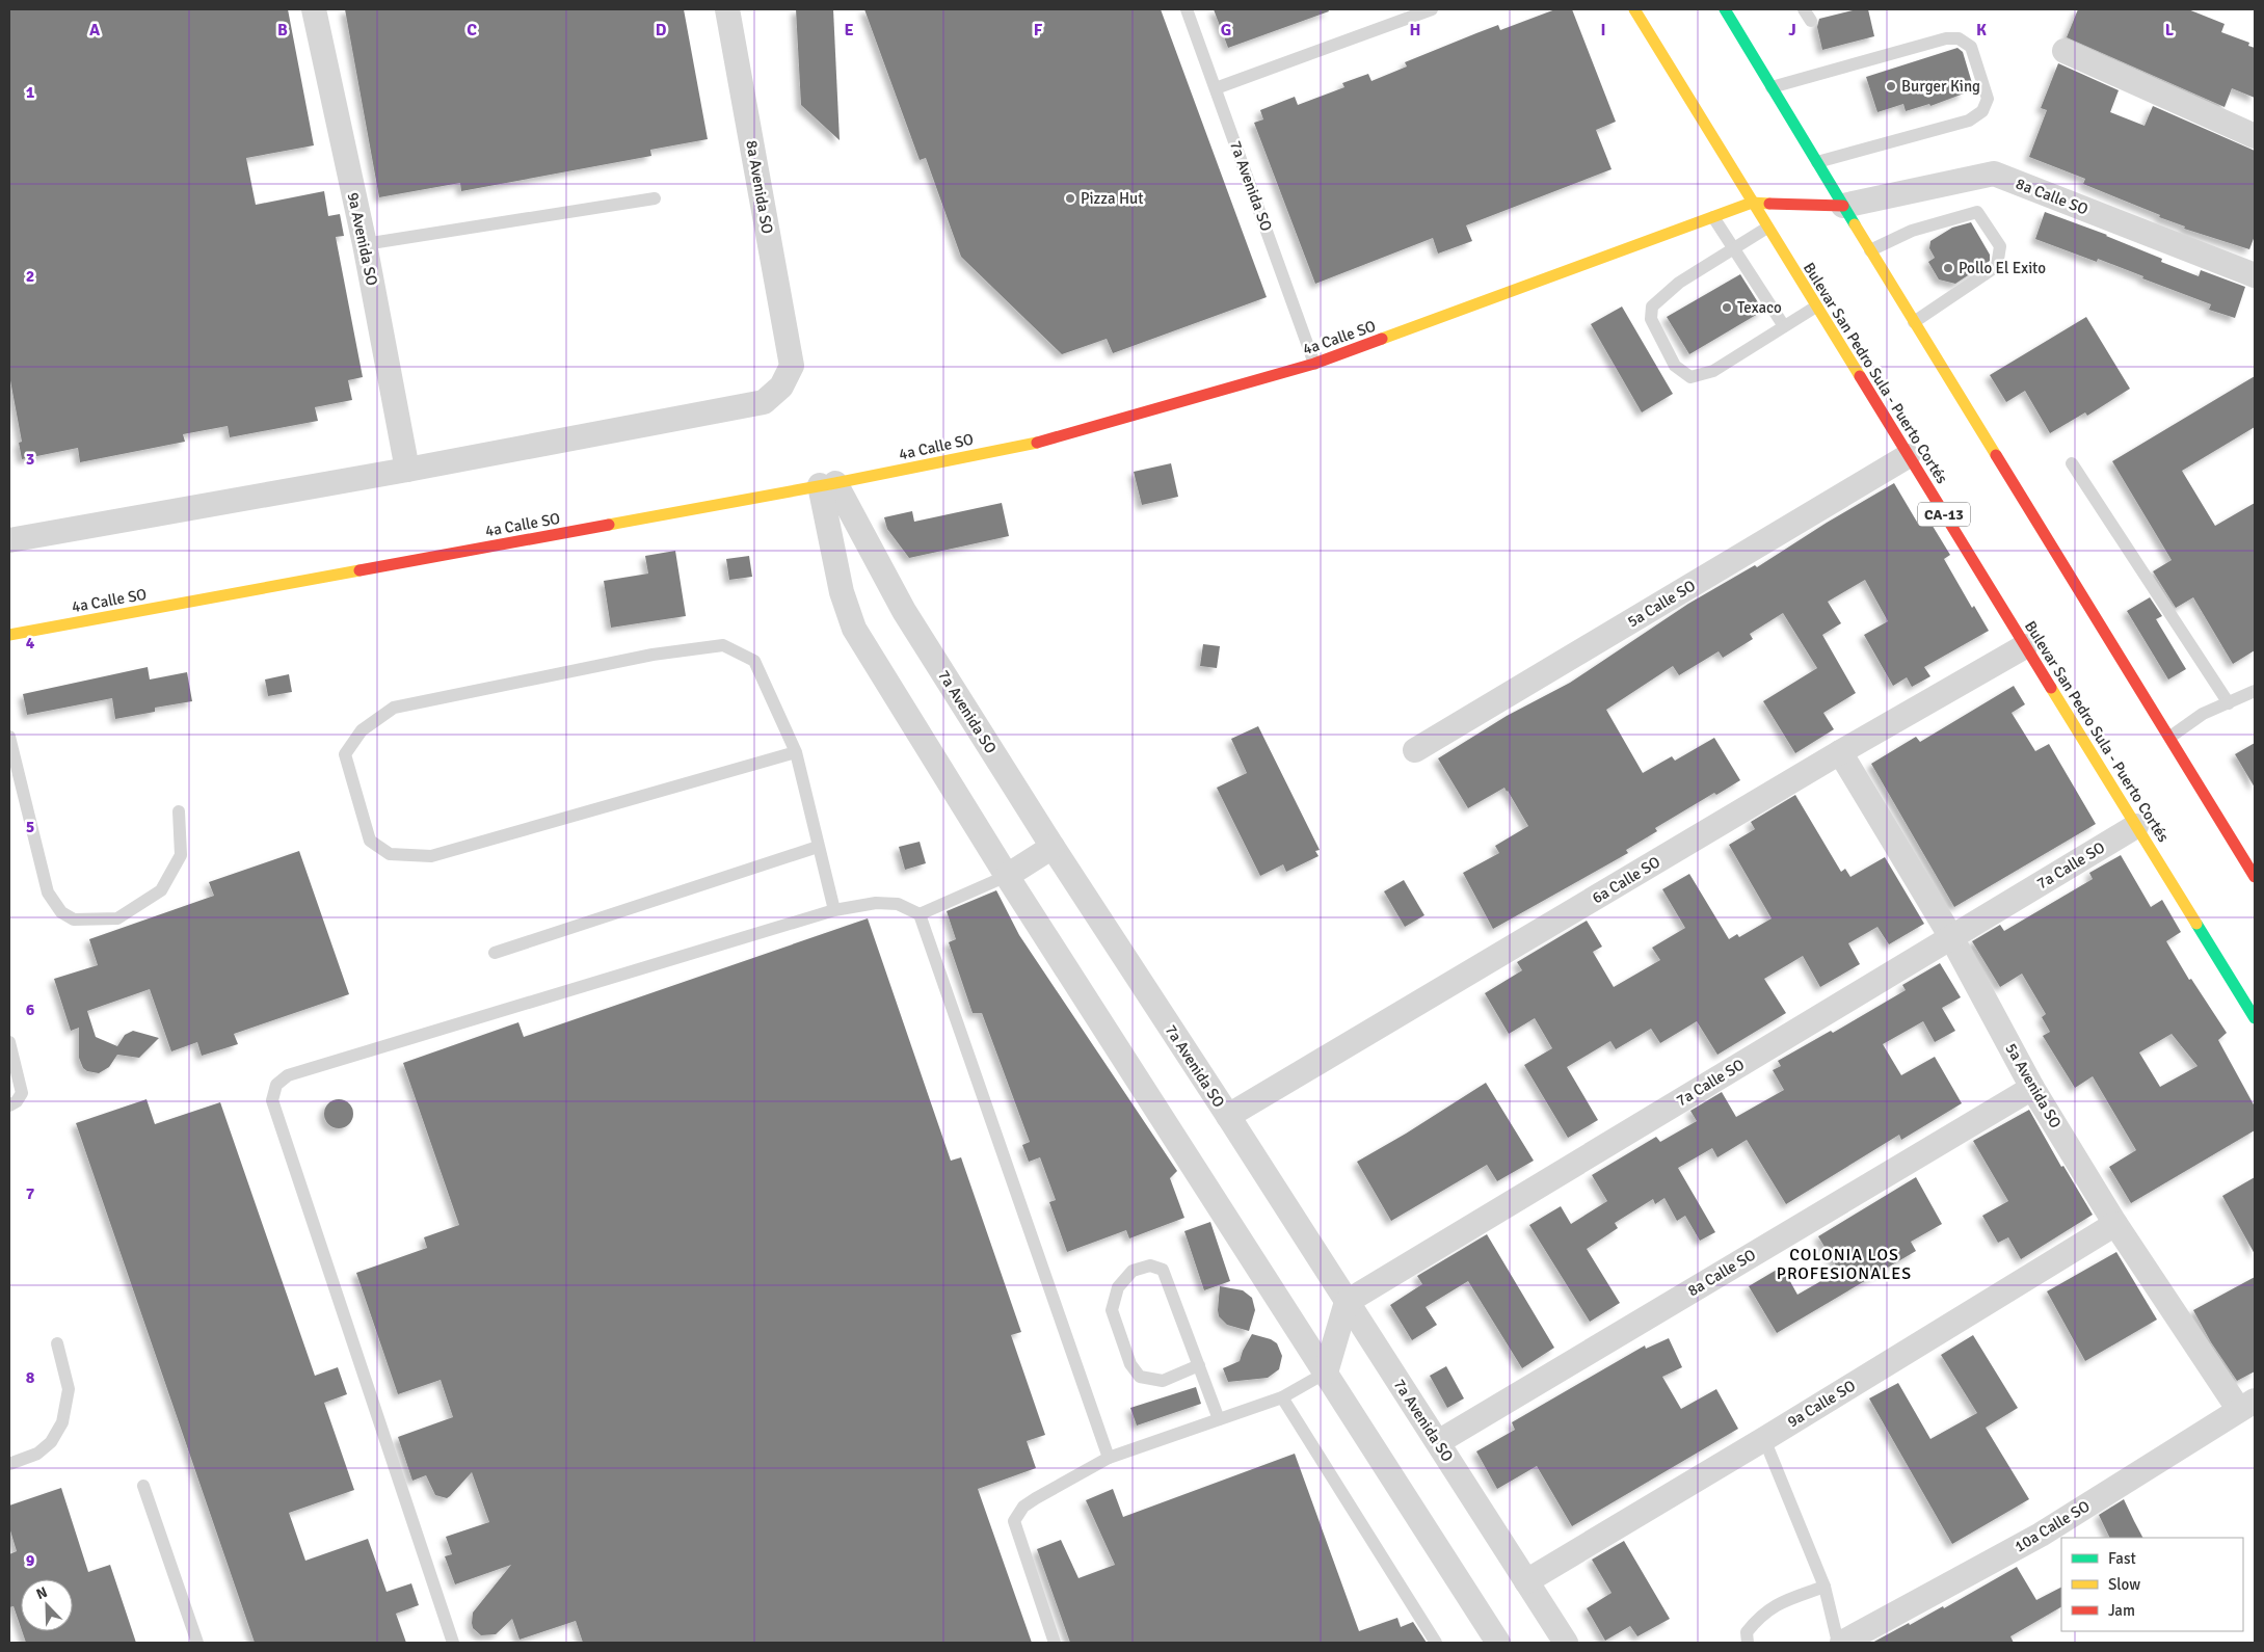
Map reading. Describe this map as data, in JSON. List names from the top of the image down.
{
  "streets": {
    "main road": ["4a Calle SO", "Bulevar San Pedro Sula - Puerto Cortés", "CA-13"],
    "street": [
      "7a Avenida SO",
      "8a Avenida SO",
      "8a Calle SO",
      "9a Avenida SO",
      "5a Calle SO",
      "7a Calle SO",
      "6a Calle SO",
      "5a Avenida SO",
      "9a Calle SO",
      "10a Calle SO"
    ]
  },
  "crossings": [
    ["7a Avenida SO", "8a Calle SO"],
    ["7a Avenida SO", "4a Calle SO"],
    ["7a Avenida SO", "7a Calle SO"],
    ["7a Avenida SO", "6a Calle SO"],
    ["7a Avenida SO", "9a Calle SO"],
    ["8a Avenida SO", "9a Avenida SO"],
    ["8a Calle SO", "4a Calle SO"],
    ["8a Calle SO", "5a Avenida SO"],
    ["4a Calle SO", "Bulevar San Pedro Sula - Puerto Cortés"],
    ["Bulevar San Pedro Sula - Puerto Cortés", "5a Calle SO"],
    ["Bulevar San Pedro Sula - Puerto Cortés", "7a Calle SO"],
    ["Bulevar San Pedro Sula - Puerto Cortés", "6a Calle SO"],
    ["7a Calle SO", "5a Avenida SO"],
    ["6a Calle SO", "5a Avenida SO"],
    ["5a Avenida SO", "9a Calle SO"],
    ["5a Avenida SO", "10a Calle SO"]
  ],
  "districts": ["COLONIA LOS PROFESIONALES"],
  "places": [
    "Burger King",
    "Pizza Hut",
    "Pollo El Exito",
    "Texaco"
  ],
  "legend": ["Fast", "Slow", "Jam"],
  "north": "top left",
  "grid": {
    "columns": [
      "A",
      "B",
      "C",
      "D",
      "E",
      "F",
      "G",
      "H",
      "I",
      "J",
      "K",
      "L"
    ],
    "rows": [
      "1",
      "2",
      "3",
      "4",
      "5",
      "6",
      "7",
      "8",
      "9"
    ]
  }
}
